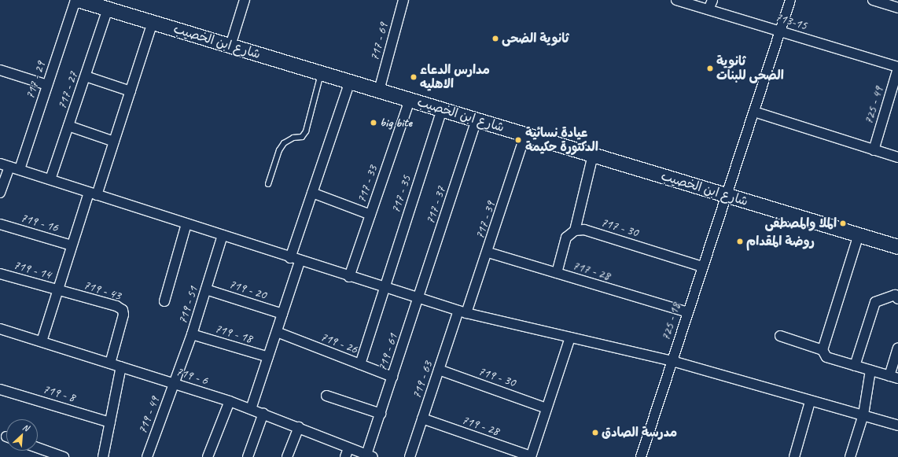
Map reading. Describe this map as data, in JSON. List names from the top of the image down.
{
  "streets": {
    "street": [
      "713-15",
      "شارع ابن الخصيب",
      "717 - 69",
      "717 - 29",
      "717 - 27",
      "725 - 49",
      "717 - 33",
      "717 - 35",
      "717 - 37",
      "717 - 39",
      "719 - 16",
      "717 - 30",
      "719 - 14",
      "717 - 28",
      "719 - 20",
      "719 - 43",
      "719 - 51",
      "725 - 18",
      "719 - 18",
      "719 - 26",
      "719 - 61",
      "719 - 6",
      "719 - 30",
      "719 - 63",
      "719 - 8",
      "719 - 49",
      "719 - 28"
    ]
  },
  "crossings": [
    ["713-15", "725 - 49"],
    ["713-15", "725 - 18"],
    ["شارع ابن الخصيب", "717 - 69"],
    ["شارع ابن الخصيب", "717 - 29"],
    ["شارع ابن الخصيب", "717 - 27"],
    ["شارع ابن الخصيب", "717 - 33"],
    ["شارع ابن الخصيب", "717 - 35"],
    ["شارع ابن الخصيب", "717 - 37"],
    ["شارع ابن الخصيب", "717 - 39"],
    ["شارع ابن الخصيب", "725 - 18"],
    ["717 - 35", "719 - 26"],
    ["717 - 37", "719 - 61"],
    ["717 - 39", "717 - 28"],
    ["717 - 39", "719 - 63"],
    ["717 - 30", "725 - 18"],
    ["719 - 14", "719 - 43"],
    ["717 - 28", "725 - 18"],
    ["719 - 20", "719 - 51"],
    ["719 - 43", "719 - 6"],
    ["719 - 51", "719 - 18"],
    ["719 - 51", "719 - 6"],
    ["719 - 51", "719 - 49"],
    ["719 - 26", "719 - 61"],
    ["719 - 61", "719 - 6"],
    ["719 - 6", "719 - 49"],
    ["719 - 30", "719 - 63"],
    ["719 - 63", "719 - 28"]
  ],
  "places": [
    "ثانوية الضحى",
    "ثانوية الضحى للبنات",
    "مدارس الدعاء الاهليه",
    "big bite",
    "عيادة نسائية الدكتورة حكيمة",
    "الملا والمصطفى",
    "روضة المقدام",
    "مدرسة الصادق"
  ],
  "north": "top right"
}
